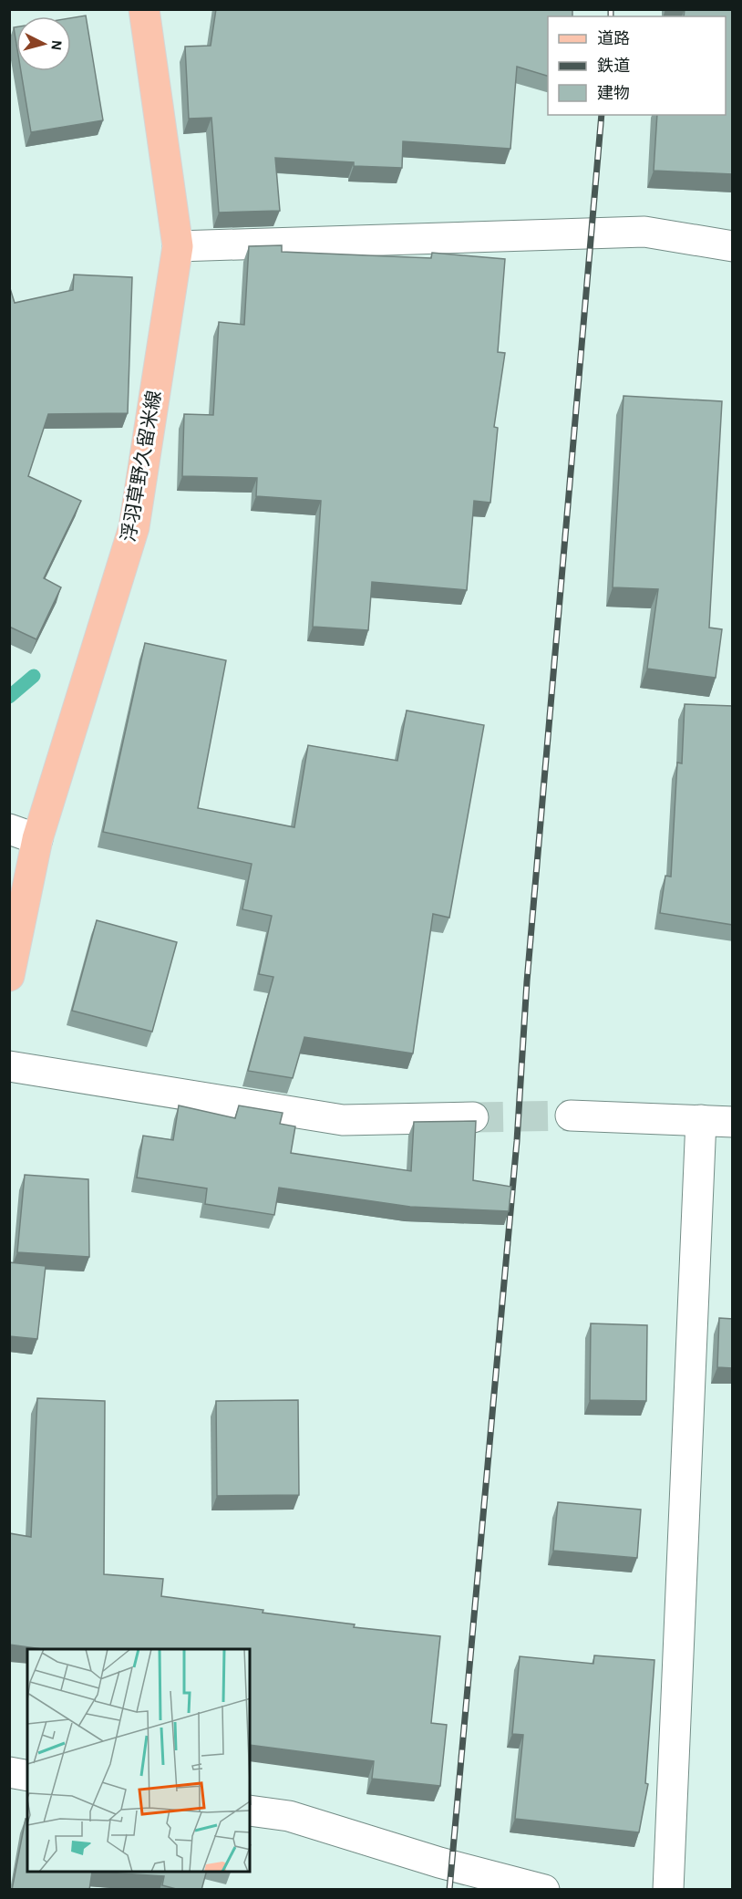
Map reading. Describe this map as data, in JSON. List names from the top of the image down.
{
  "streets": {
    "main road": ["浮羽草野久留米線"]
  },
  "legend": ["道路", "鉄道", "建物"],
  "north": "right"
}
